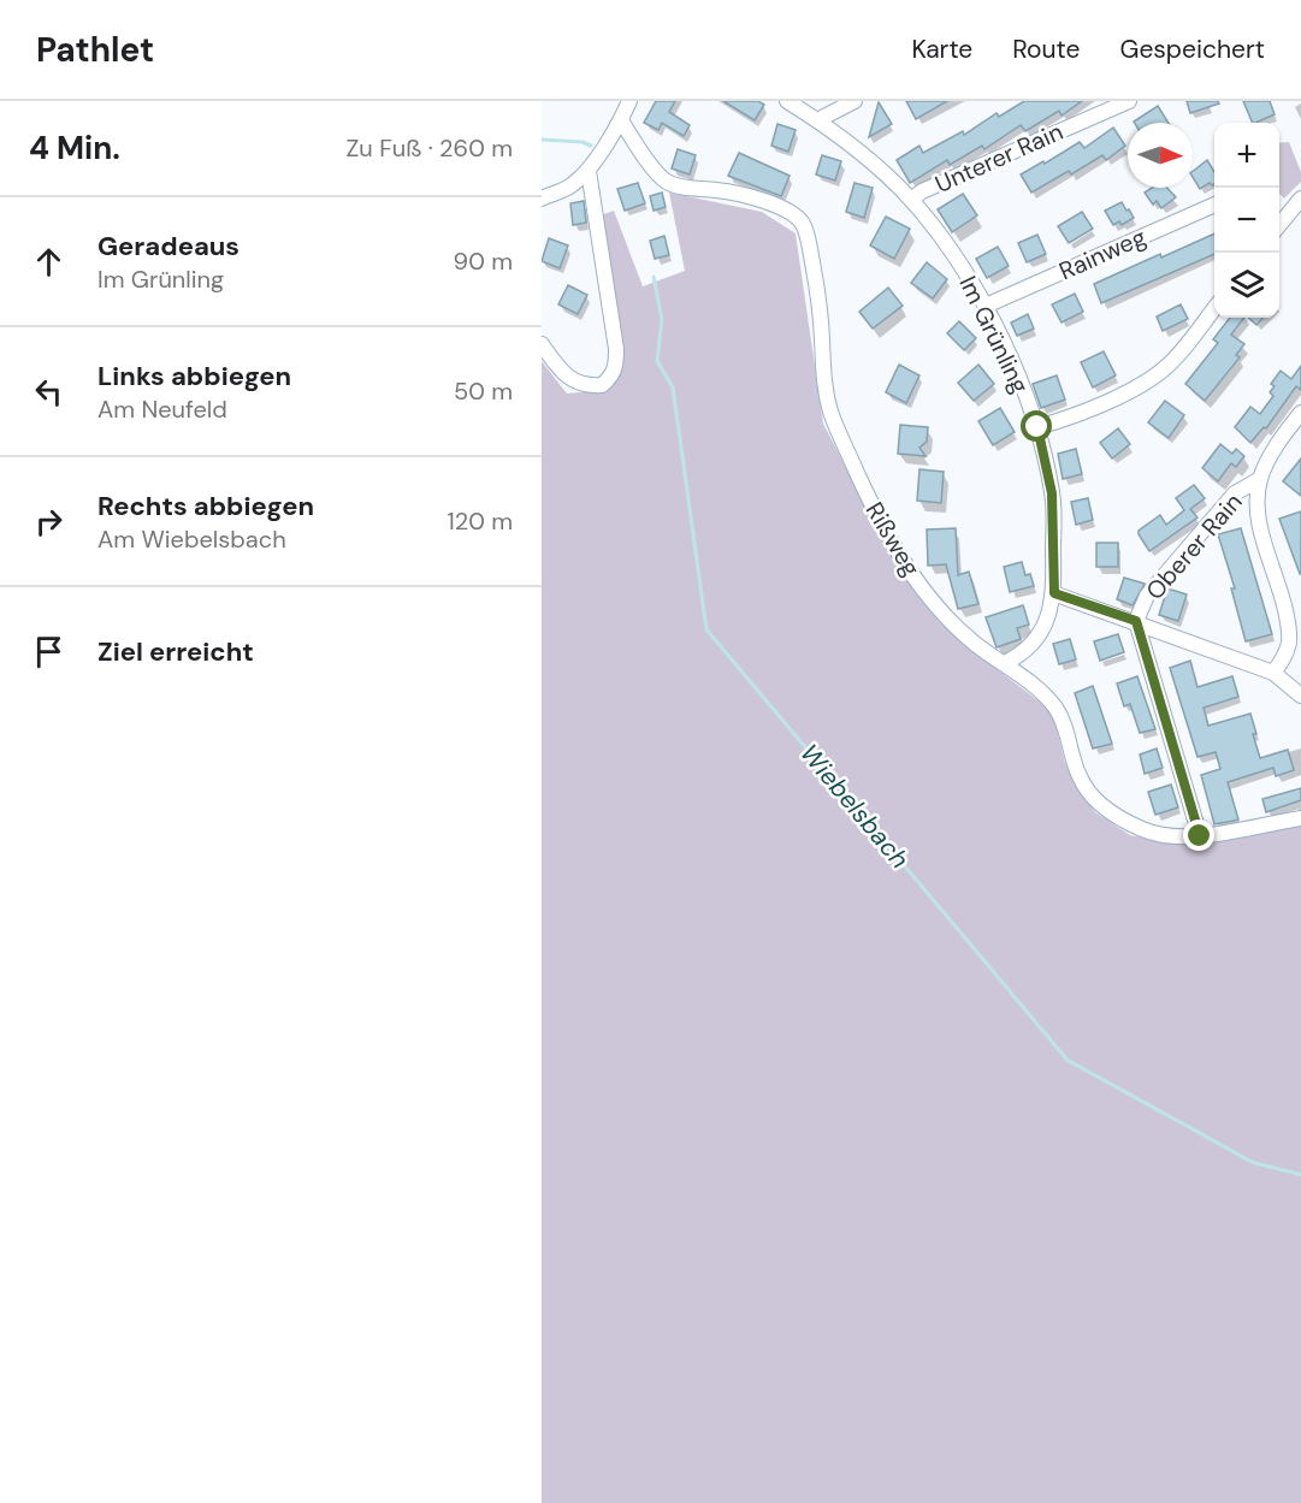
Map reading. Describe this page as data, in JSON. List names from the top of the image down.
{
  "streets": {
    "street": [
      "Unterer Rain",
      "Rainweg",
      "Im Grünling",
      "Rißweg",
      "Oberer Rain"
    ]
  },
  "crossings": [
    ["Unterer Rain", "Im Grünling"],
    ["Rainweg", "Im Grünling"],
    ["Im Grünling", "Rißweg"]
  ],
  "water": ["Wiebelsbach"],
  "north": "right",
  "page": {
    "header": "Pathlet",
    "nav": ["Karte", "Route", "Gespeichert"],
    "heading": ["4 Min.", "Zu Fuß · 260 m"],
    "map_buttons": ["+", "−"],
    "list": [
      ["Geradeaus", "Im Grünling", "90 m"],
      ["Links abbiegen", "Am Neufeld", "50 m"],
      ["Rechts abbiegen", "Am Wiebelsbach", "120 m"],
      "Ziel erreicht"
    ]
  }
}
